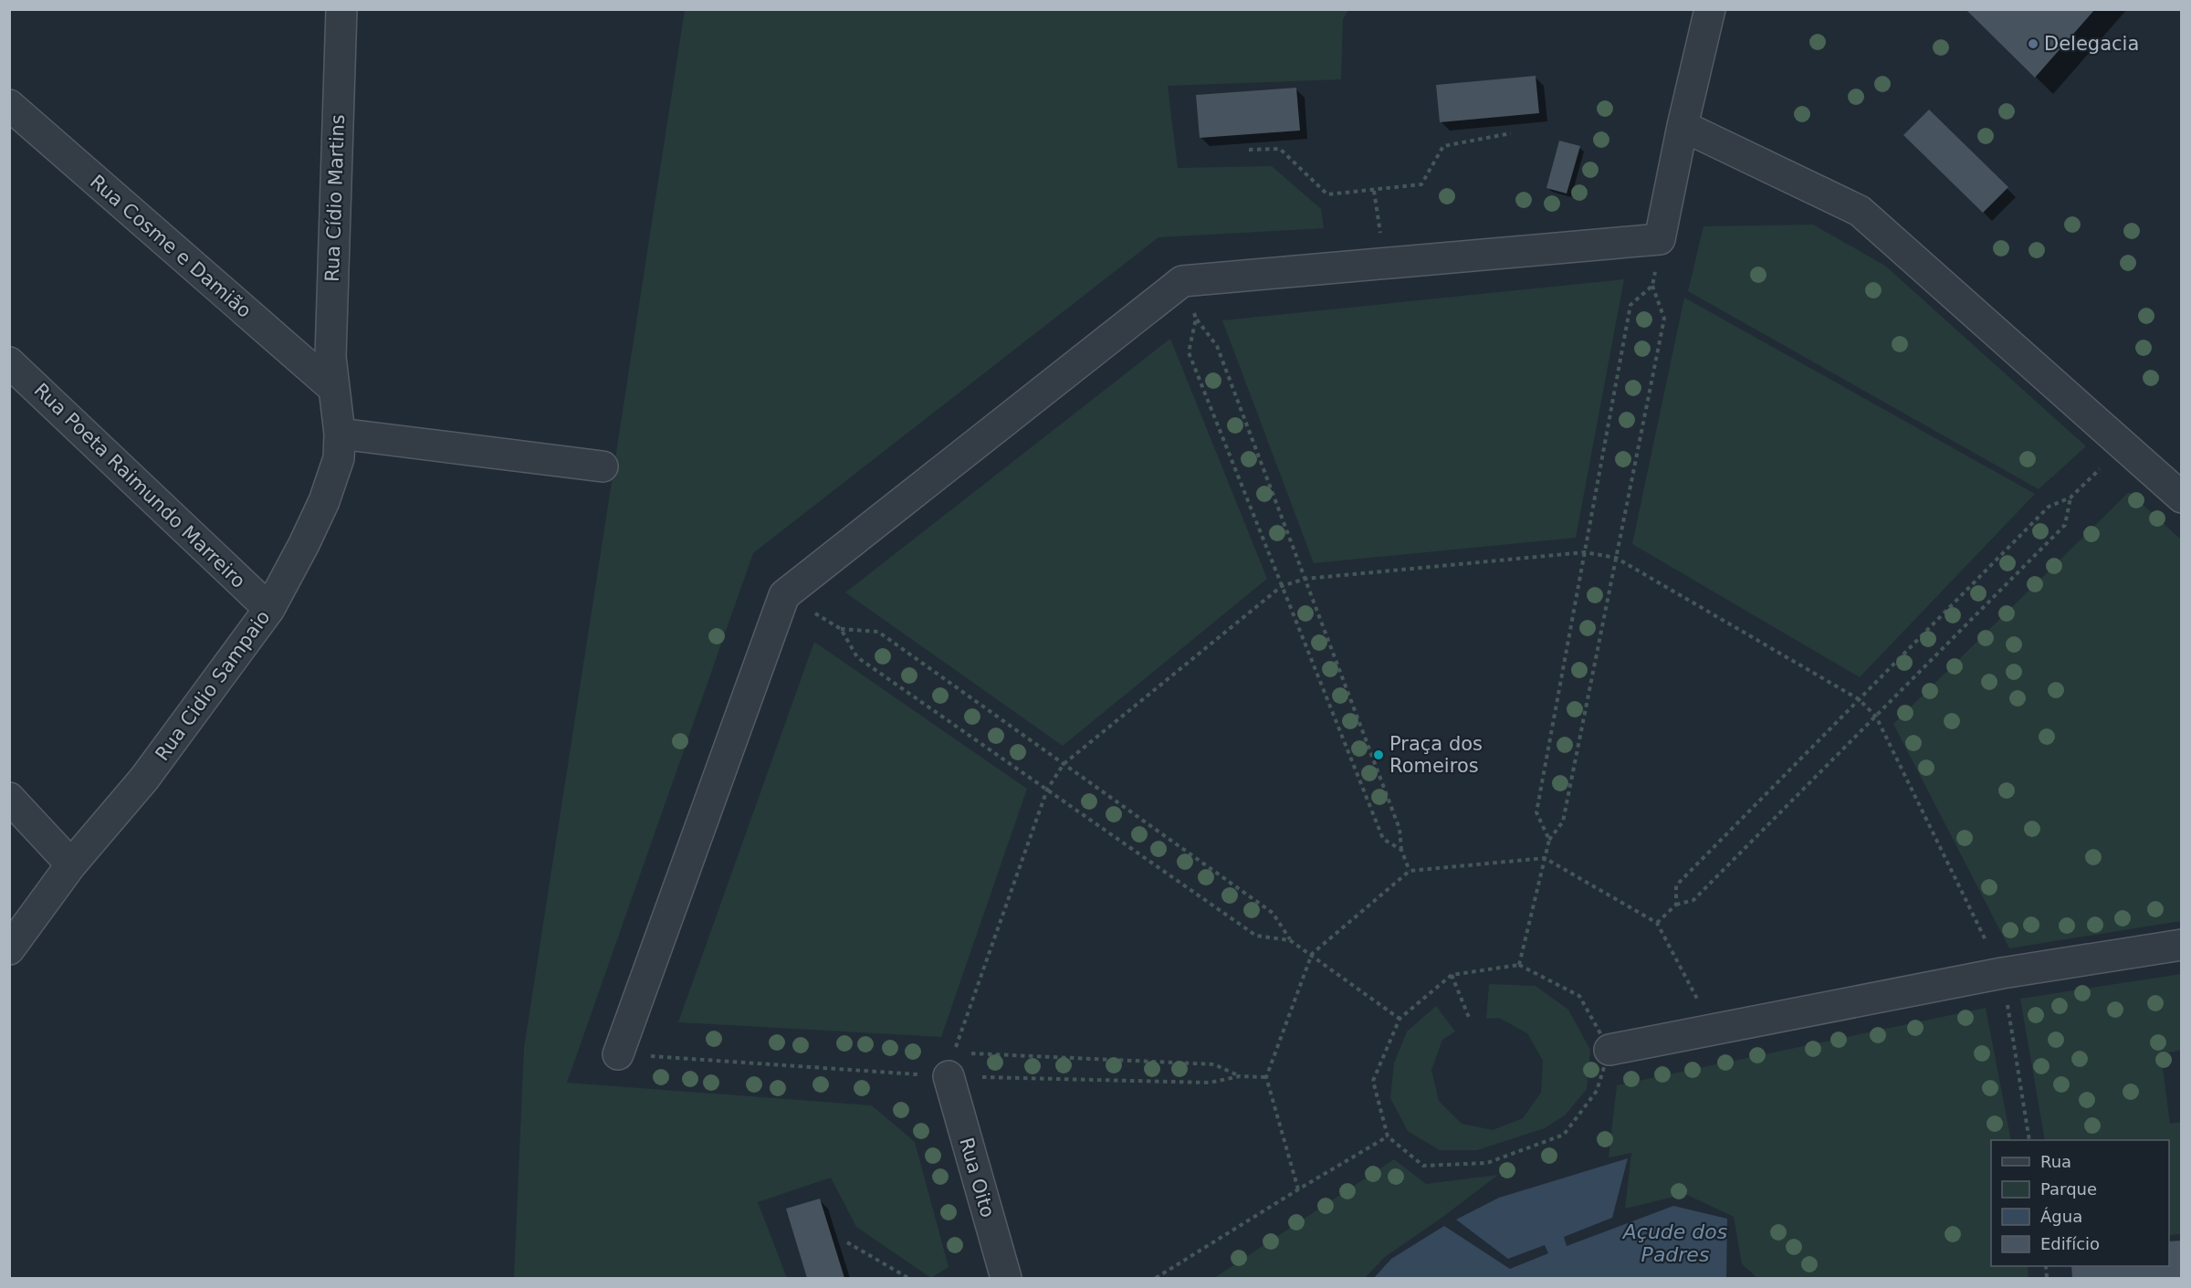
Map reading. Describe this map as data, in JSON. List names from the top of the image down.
{
  "streets": {
    "street": [
      "Rua Cídio Martins",
      "Rua Cosme e Damião",
      "Rua Poeta Raimundo Marreiro",
      "Rua Cidio Sampaio",
      "Rua Oito"
    ]
  },
  "crossings": [
    ["Rua Cídio Martins", "Rua Cosme e Damião"],
    ["Rua Cídio Martins", "Rua Cidio Sampaio"],
    ["Rua Cosme e Damião", "Rua Cidio Sampaio"],
    ["Rua Poeta Raimundo Marreiro", "Rua Cidio Sampaio"]
  ],
  "water": ["Açude dos Padres"],
  "places": ["Delegacia", "Praça dos Romeiros"],
  "legend": [
    "Rua",
    "Parque",
    "Água",
    "Edifício"
  ]
}
